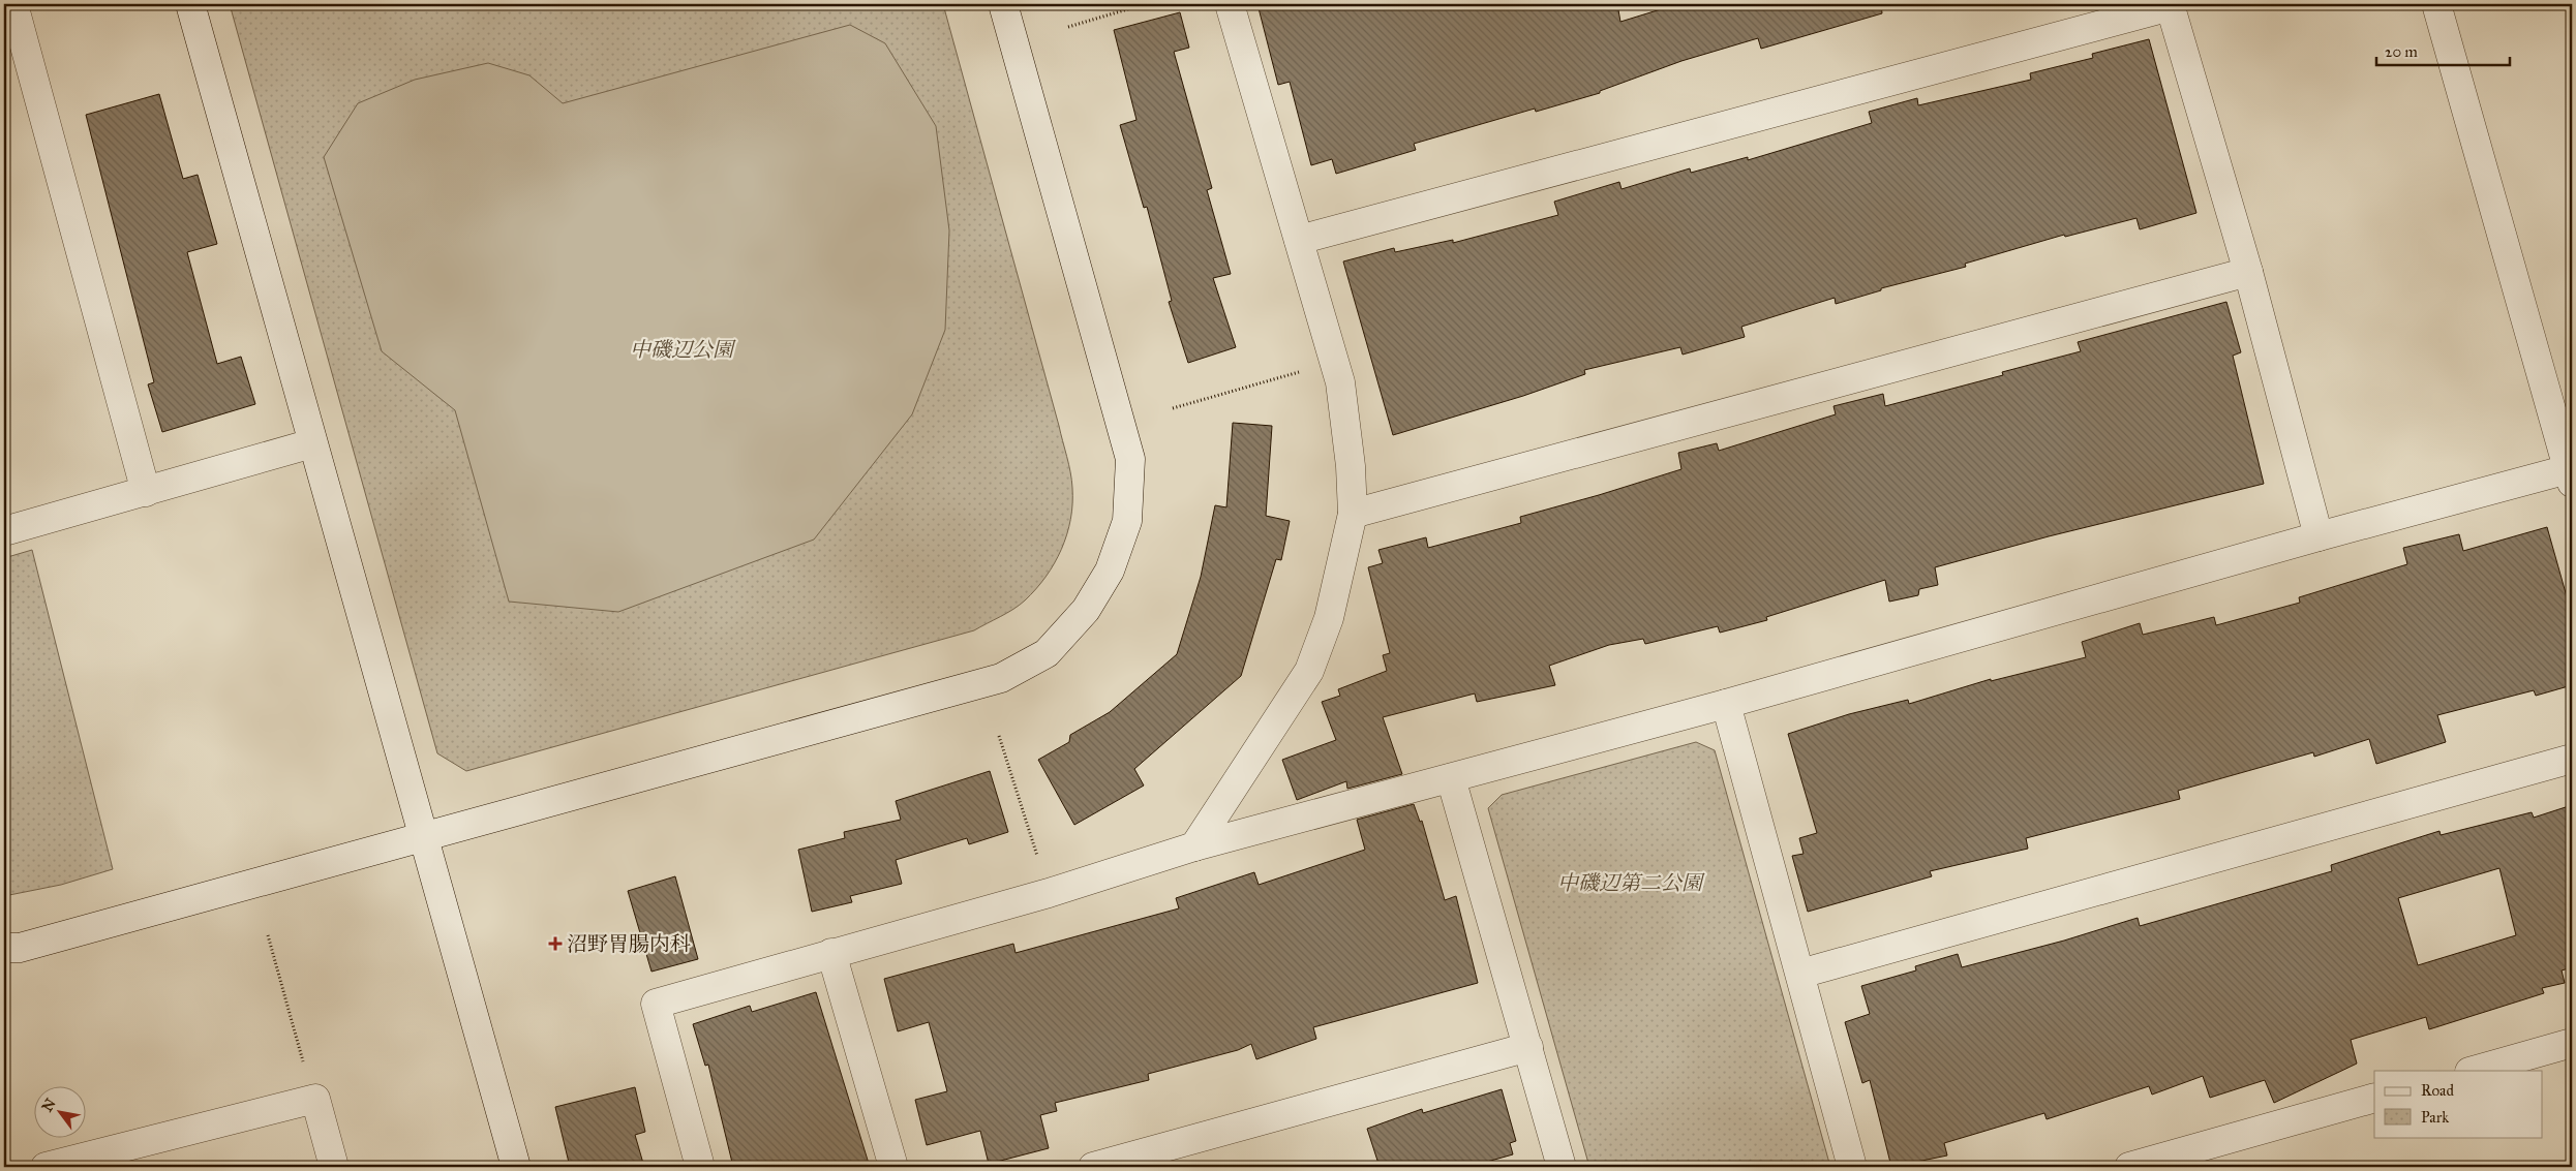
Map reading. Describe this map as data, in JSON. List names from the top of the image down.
{
  "parks": ["中磯辺公園", "中磯辺第二公園"],
  "places": {
    "health": ["沼野胃腸内科"]
  },
  "legend": ["Road", "Park"],
  "scale_bar": "20 m",
  "north": "top left"
}
